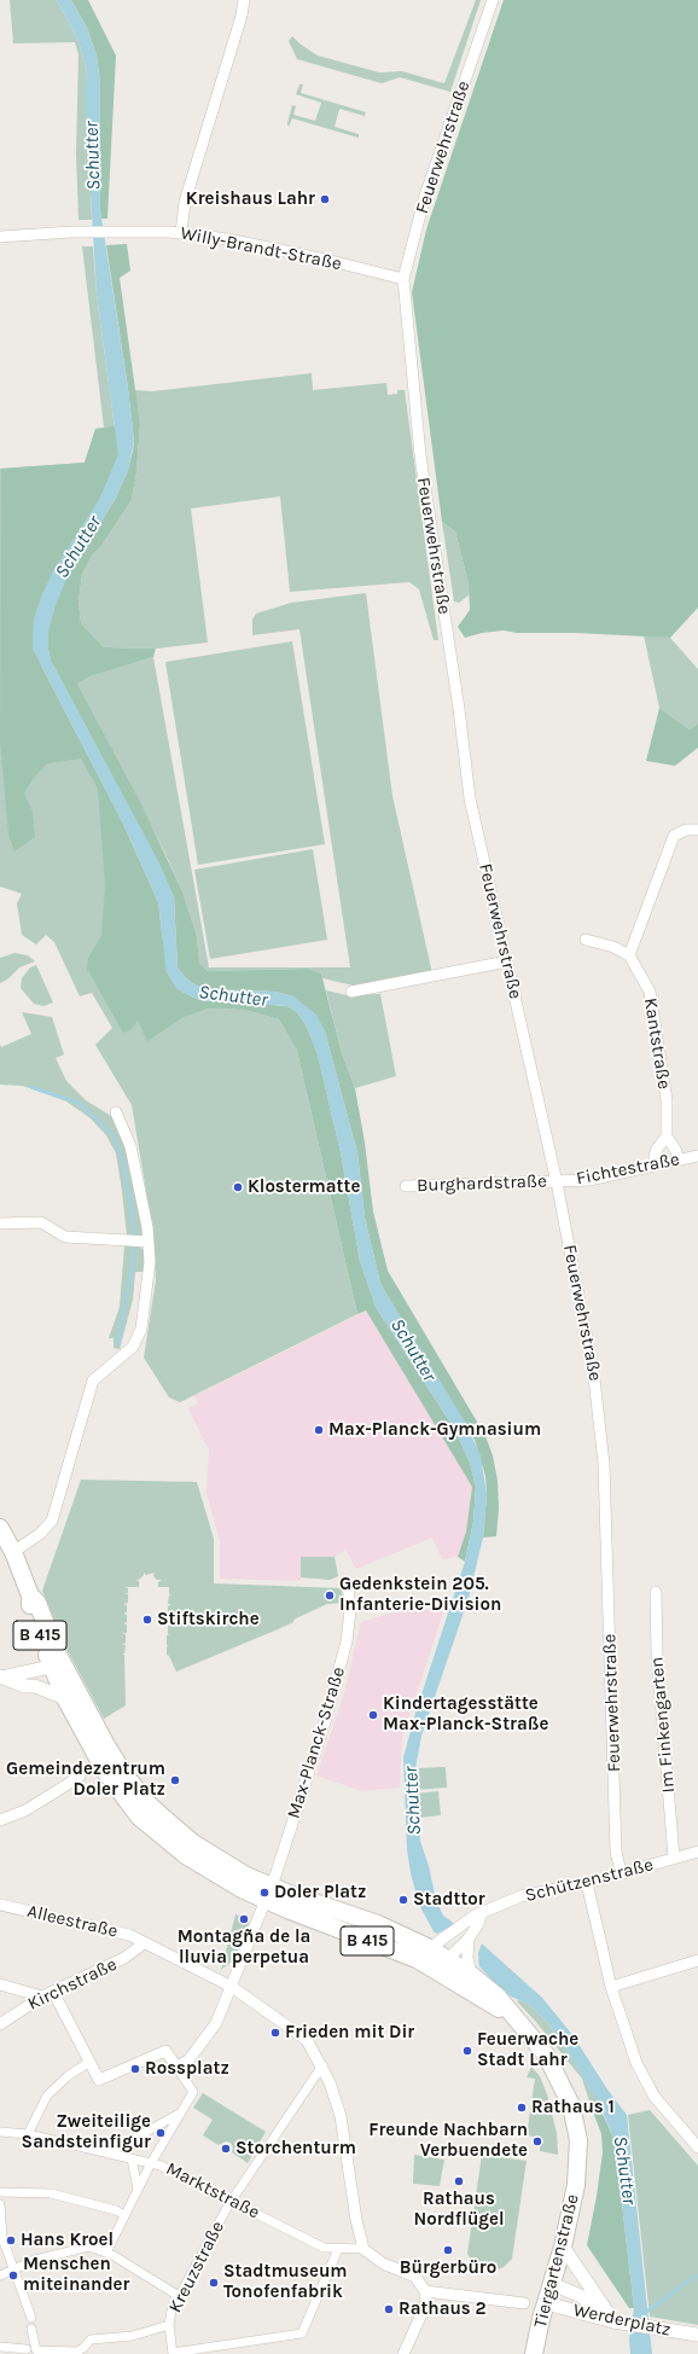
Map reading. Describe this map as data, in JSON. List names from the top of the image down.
{
  "streets": {
    "main road": ["B 415", "Tiergartenstraße"],
    "street": [
      "Feuerwehrstraße",
      "Willy-Brandt-Straße",
      "Kantstraße",
      "Fichtestraße",
      "Burghardstraße",
      "Im Finkengarten",
      "Max-Planck-Straße",
      "Schützenstraße",
      "Alleestraße",
      "Kirchstraße",
      "Marktstraße",
      "Kreuzstraße",
      "Werderplatz"
    ]
  },
  "crossings": [
    ["Feuerwehrstraße", "Willy-Brandt-Straße"],
    ["Feuerwehrstraße", "Fichtestraße"],
    ["Feuerwehrstraße", "Burghardstraße"],
    ["Feuerwehrstraße", "Schützenstraße"],
    ["Kantstraße", "Fichtestraße"],
    ["Fichtestraße", "Burghardstraße"],
    ["B 415", "Tiergartenstraße"],
    ["Im Finkengarten", "Schützenstraße"],
    ["Max-Planck-Straße", "Tiergartenstraße"],
    ["Schützenstraße", "Tiergartenstraße"],
    ["Alleestraße", "Kirchstraße"],
    ["Alleestraße", "Marktstraße"],
    ["Alleestraße", "Kreuzstraße"],
    ["Marktstraße", "Kreuzstraße"],
    ["Tiergartenstraße", "Werderplatz"]
  ],
  "water": ["Schutter"],
  "places": [
    "Kreishaus Lahr",
    "Klostermatte",
    "Max-Planck-Gymnasium",
    "Gedenkstein 205. Infanterie-Division",
    "Stiftskirche",
    "Kindertagesstätte Max-Planck-Straße",
    "Gemeindezentrum Doler Platz",
    "Doler Platz",
    "Stadttor",
    "Montagña de la lluvia perpetua",
    "Frieden mit Dir",
    "Feuerwache Stadt Lahr",
    "Rossplatz",
    "Rathaus 1",
    "Zweiteilige Sandsteinfigur",
    "Freunde Nachbarn Verbuendete",
    "Storchenturm",
    "Rathaus Nordflügel",
    "Hans Kroel",
    "Bürgerbüro",
    "Menschen miteinander",
    "Stadtmuseum Tonofenfabrik",
    "Rathaus 2"
  ]
}
